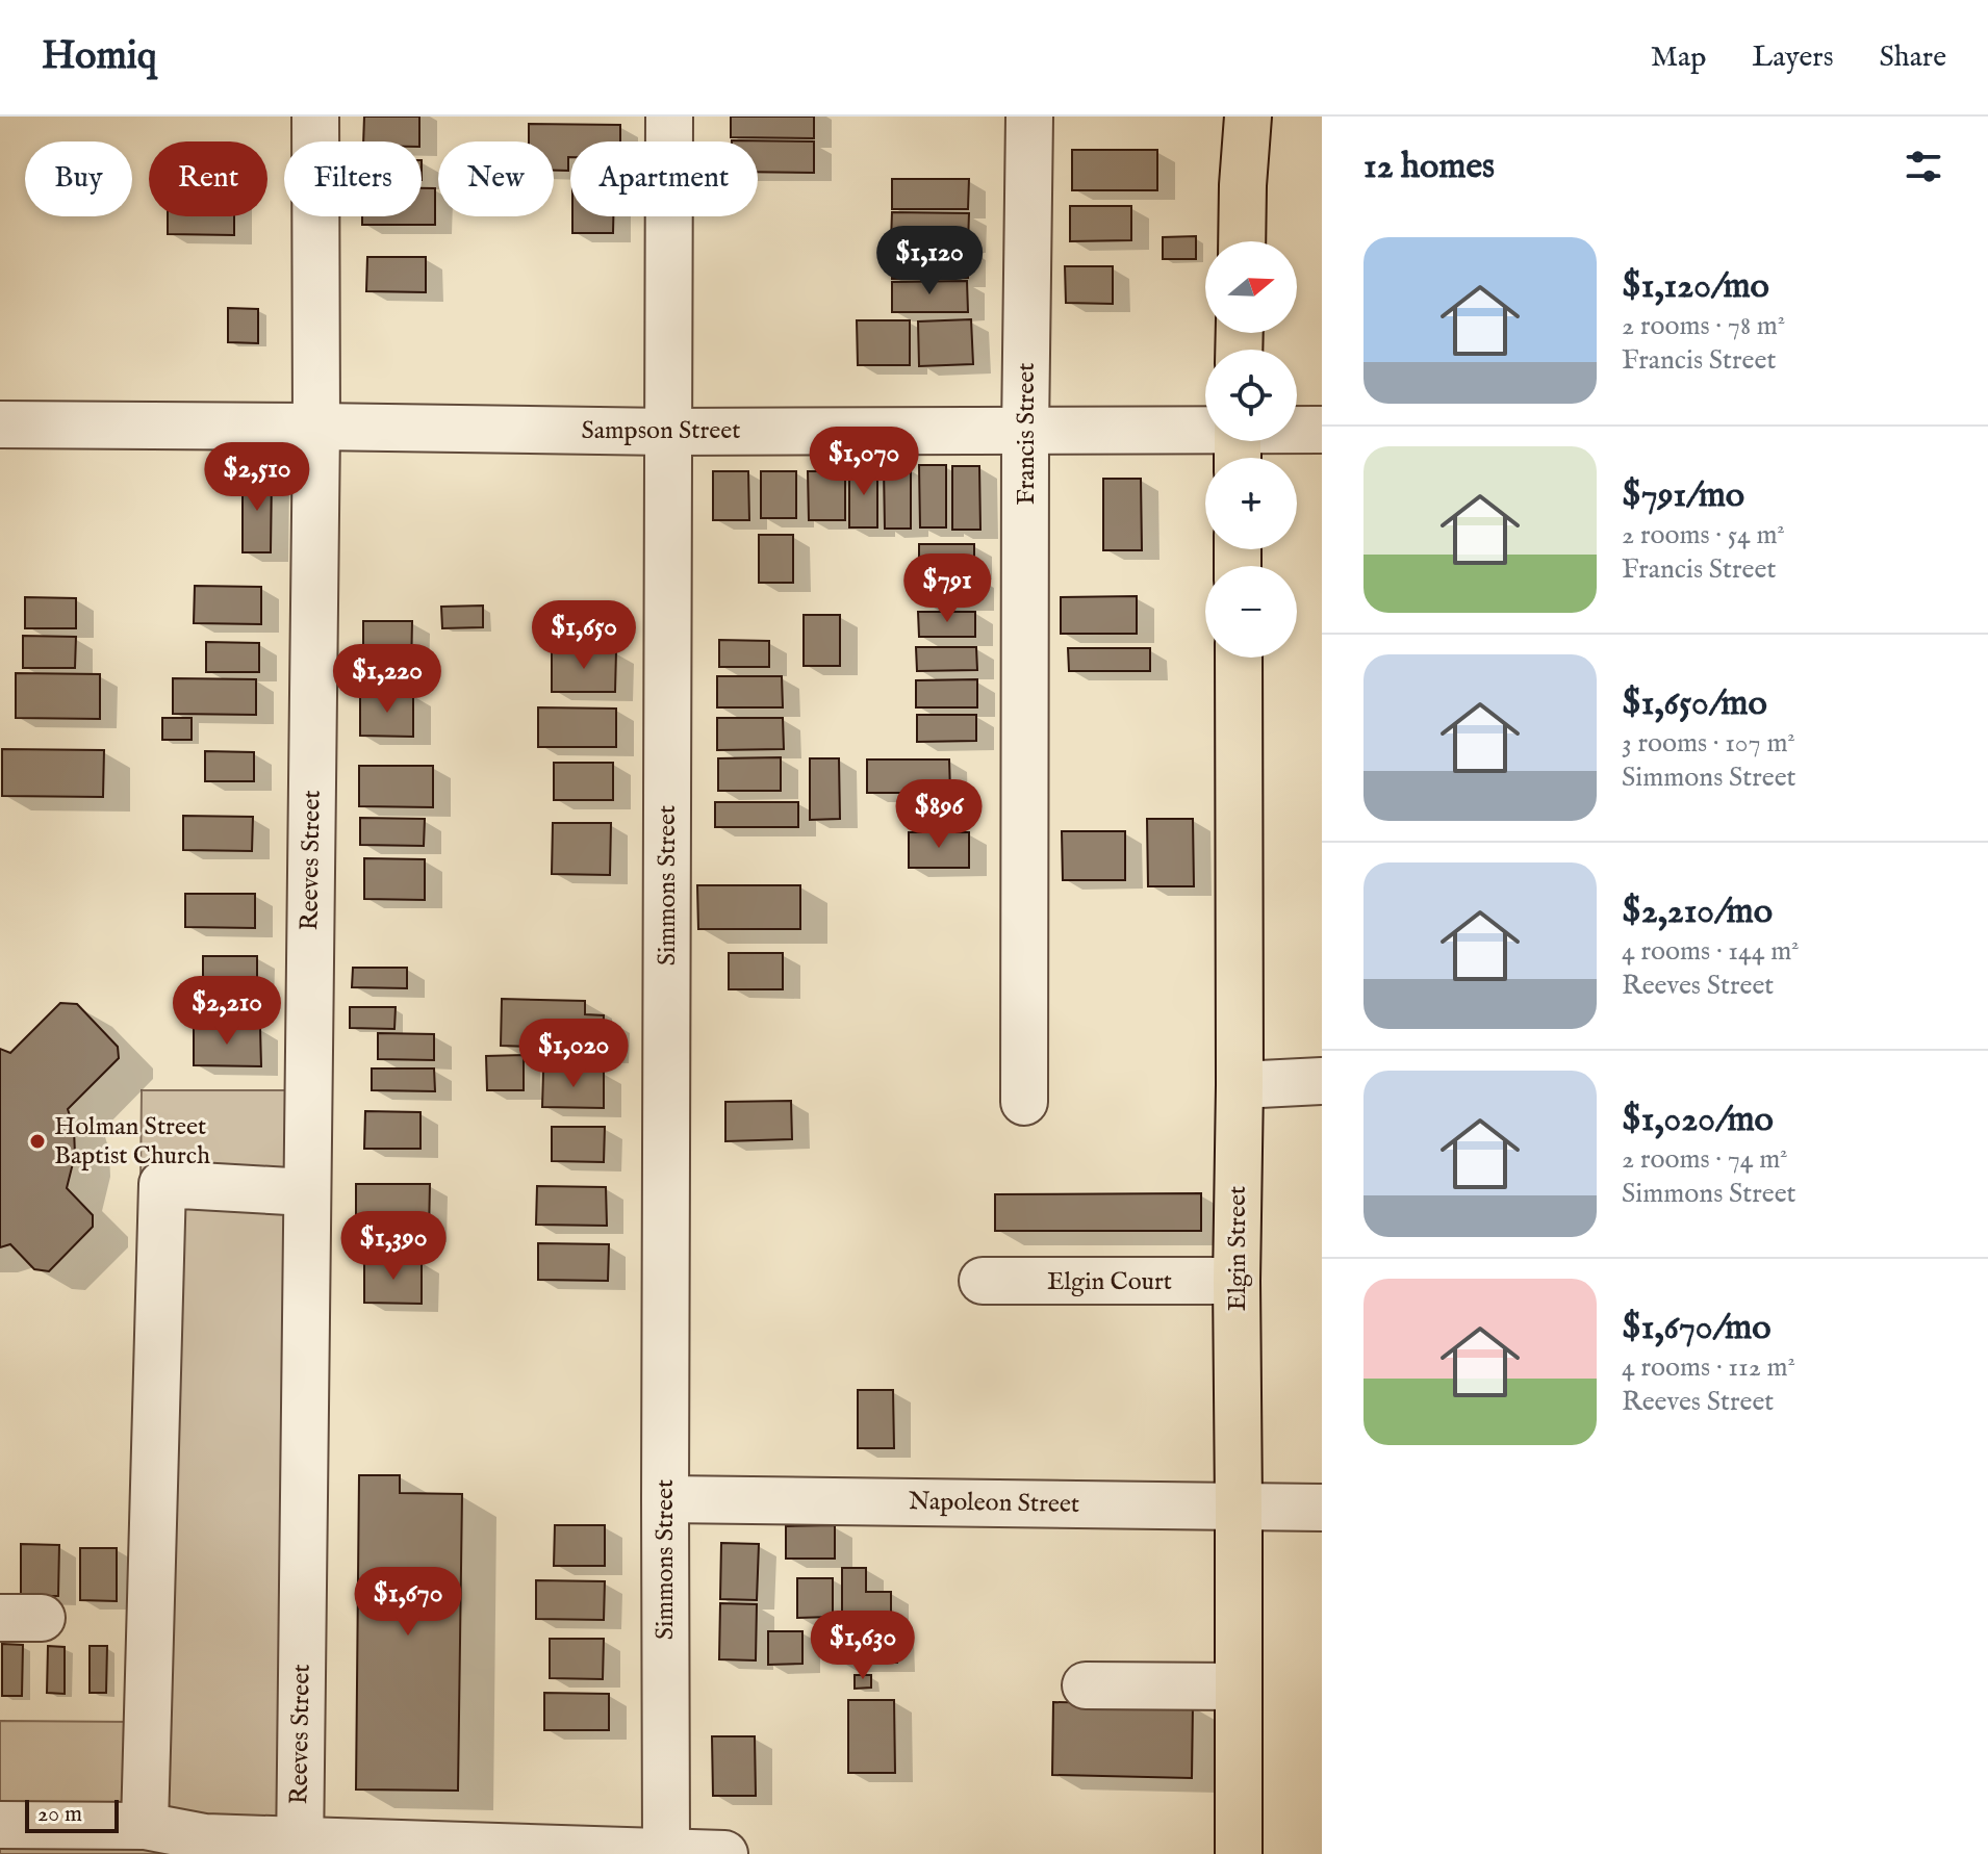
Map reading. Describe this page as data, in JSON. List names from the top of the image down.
{
  "streets": {
    "main road": ["Elgin Street"],
    "street": [
      "Sampson Street",
      "Francis Street",
      "Reeves Street",
      "Simmons Street",
      "Elgin Court",
      "Napoleon Street"
    ]
  },
  "crossings": [
    ["Sampson Street", "Francis Street"],
    ["Sampson Street", "Reeves Street"],
    ["Sampson Street", "Simmons Street"],
    ["Simmons Street", "Napoleon Street"],
    ["Elgin Street", "Elgin Court"],
    ["Elgin Street", "Napoleon Street"]
  ],
  "places": ["Holman Street Baptist Church"],
  "scale_bar": "20 m",
  "north": "right",
  "page": {
    "header": "Homiq",
    "nav": ["Map", "Layers", "Share"],
    "heading": "12 homes",
    "chip": [
      "Buy",
      "Rent",
      "Filters",
      "New",
      "Apartment"
    ],
    "list": [
      {
        "name": "$1,120/mo",
        "note": "2 rooms · 78 m² · Francis Street"
      },
      {
        "name": "$791/mo",
        "note": "2 rooms · 54 m² · Francis Street"
      },
      {
        "name": "$1,650/mo",
        "note": "3 rooms · 107 m² · Simmons Street"
      },
      {
        "name": "$2,210/mo",
        "note": "4 rooms · 144 m² · Reeves Street"
      },
      {
        "name": "$1,020/mo",
        "note": "2 rooms · 74 m² · Simmons Street"
      },
      {
        "name": "$1,670/mo",
        "note": "4 rooms · 112 m² · Reeves Street"
      }
    ],
    "price": [
      "$1,120",
      "$1,070",
      "$2,510",
      "$791",
      "$1,650",
      "$1,220",
      "$896",
      "$2,210",
      "$1,020",
      "$1,390",
      "$1,670",
      "$1,630"
    ],
    "map_buttons": ["+", "−"],
    "scale": "20 m"
  }
}
